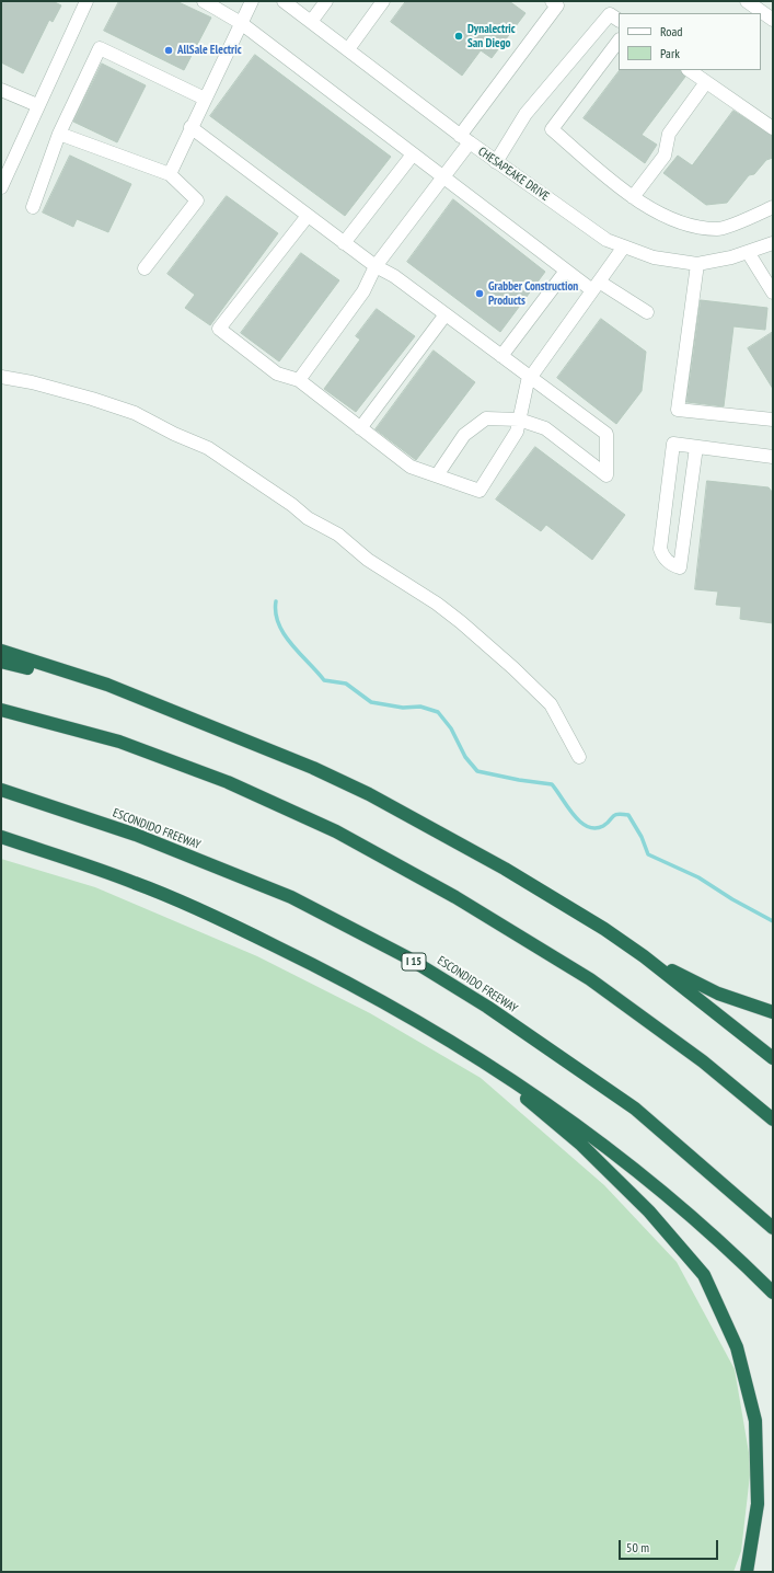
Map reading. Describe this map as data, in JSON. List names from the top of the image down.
{
  "streets": {
    "highway": ["ESCONDIDO FREEWAY", "I 15"],
    "street": ["CHESAPEAKE DRIVE"]
  },
  "places": ["Dynalectric San Diego", "AllSale Electric", "Grabber Construction Products"],
  "legend": ["Road", "Park"],
  "scale_bar": "50 m"
}
